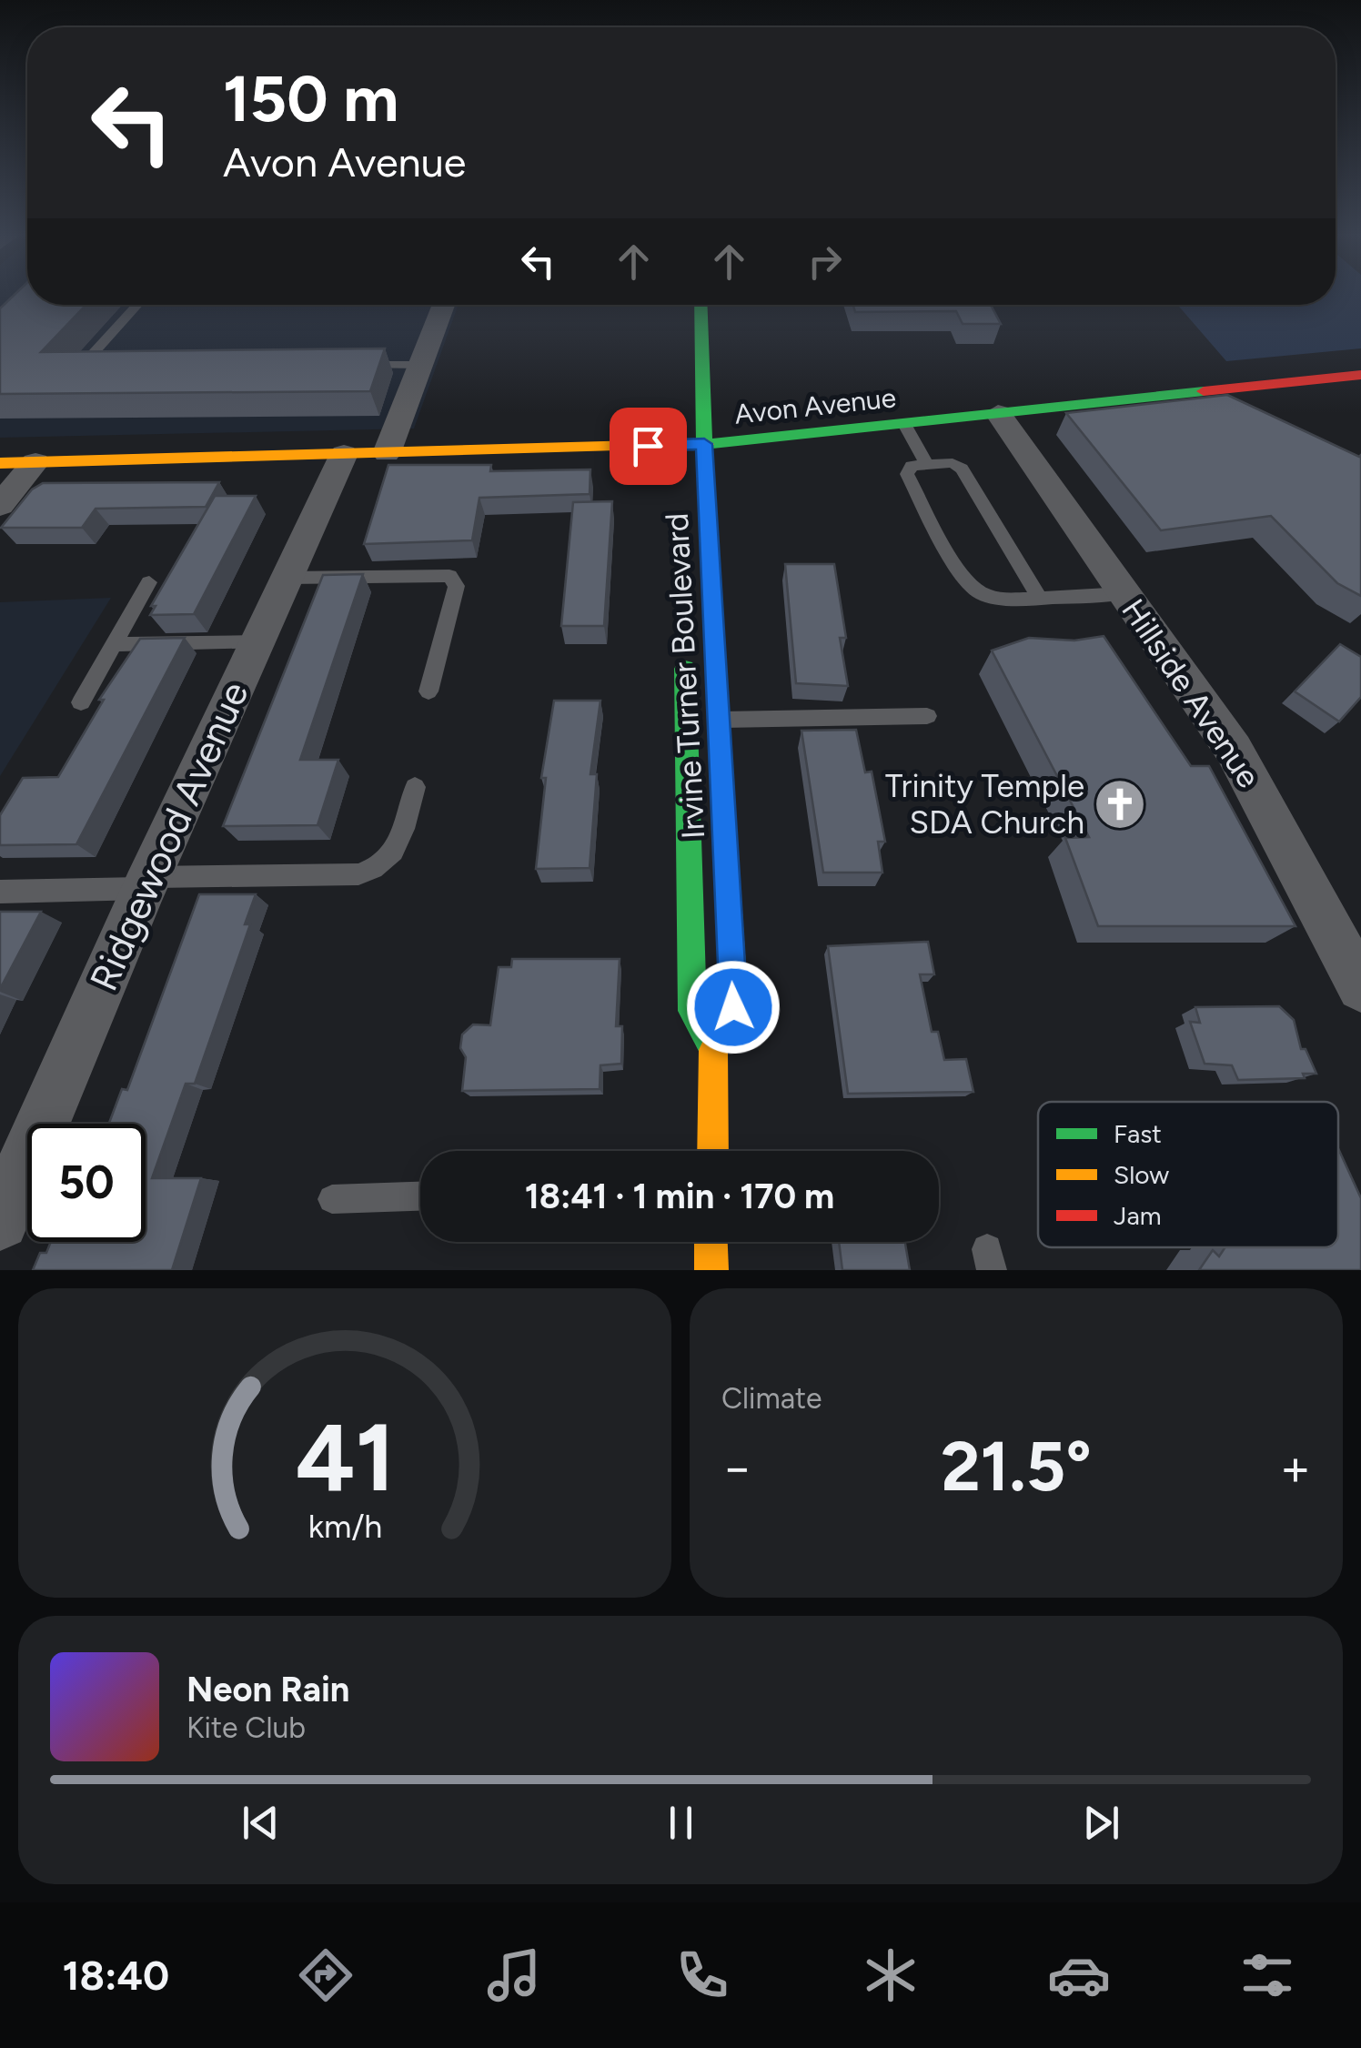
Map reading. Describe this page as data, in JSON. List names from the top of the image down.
{
  "streets": {
    "street": [
      "Avon Avenue",
      "Irvine Turner Boulevard",
      "Hillside Avenue",
      "Ridgewood Avenue"
    ]
  },
  "crossings": [
    ["Avon Avenue", "Irvine Turner Boulevard"],
    ["Avon Avenue", "Hillside Avenue"],
    ["Avon Avenue", "Ridgewood Avenue"]
  ],
  "places": {
    "church": ["Trinity Temple SDA Church"]
  },
  "legend": ["Fast", "Slow", "Jam"],
  "page": {
    "turn": ["150 m", "Avon Avenue"],
    "limit": "50",
    "trip": "18:41 · 1 min · 170 m",
    "tile": "Climate",
    "heat": ["−", "21.5°", "+"],
    "song": ["Neon Rain", "Kite Club"],
    "tabs": "18:40",
    "gauge": ["41", "km/h"]
  }
}
